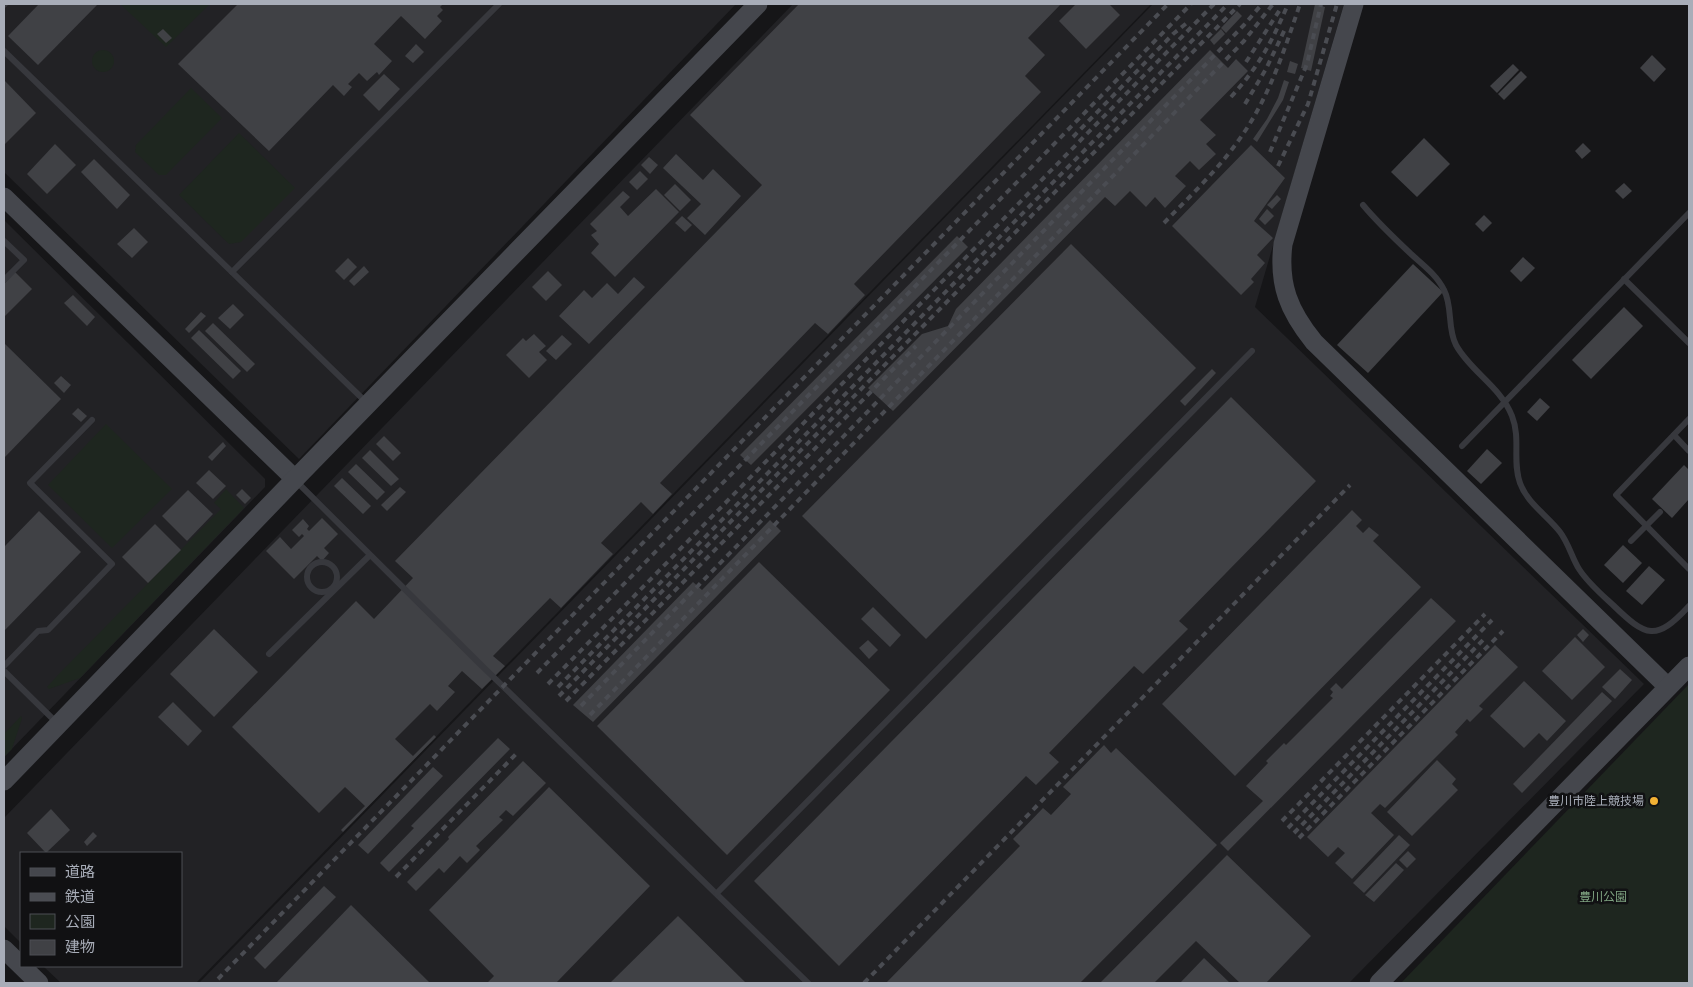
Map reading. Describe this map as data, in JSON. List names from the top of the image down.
{
  "parks": ["豊川公園"],
  "places": ["豊川市陸上競技場"],
  "legend": [
    "道路",
    "鉄道",
    "公園",
    "建物"
  ]
}
